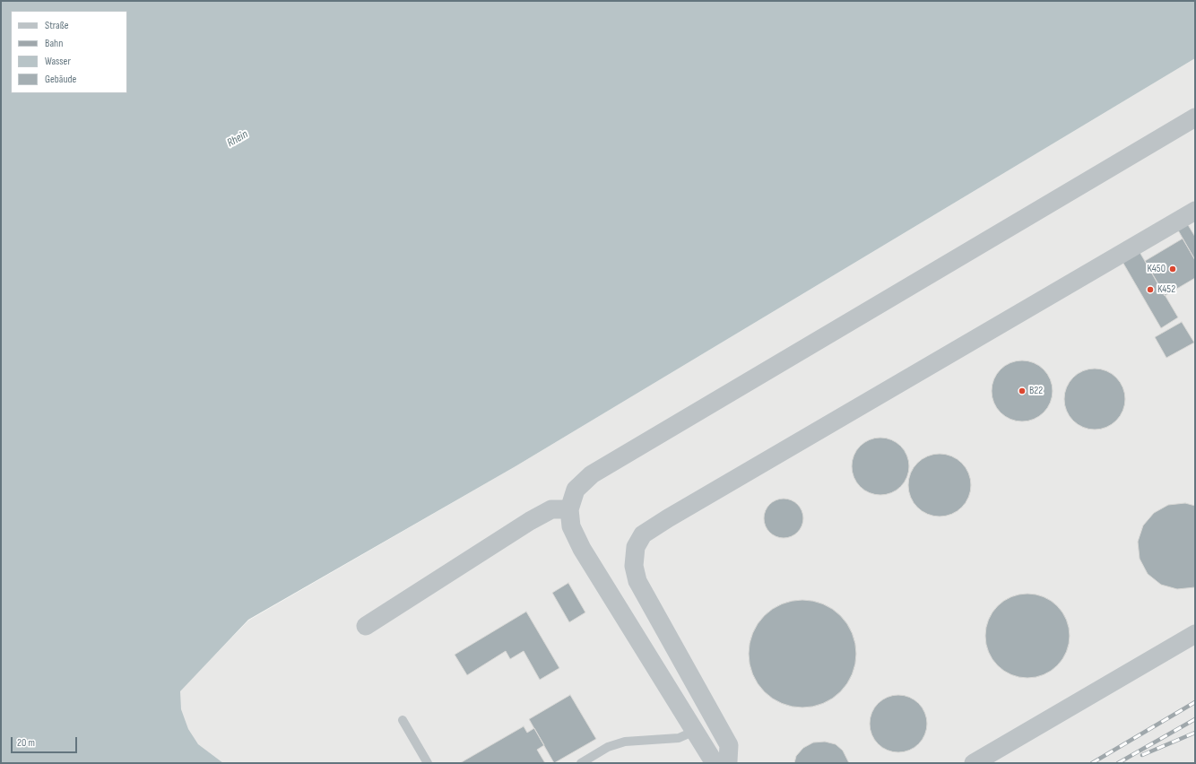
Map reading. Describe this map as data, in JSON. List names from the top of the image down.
{
  "water": ["Rhein"],
  "places": ["K450", "K452", "B22"],
  "legend": [
    "Straße",
    "Bahn",
    "Wasser",
    "Gebäude"
  ],
  "scale_bar": "20 m"
}
